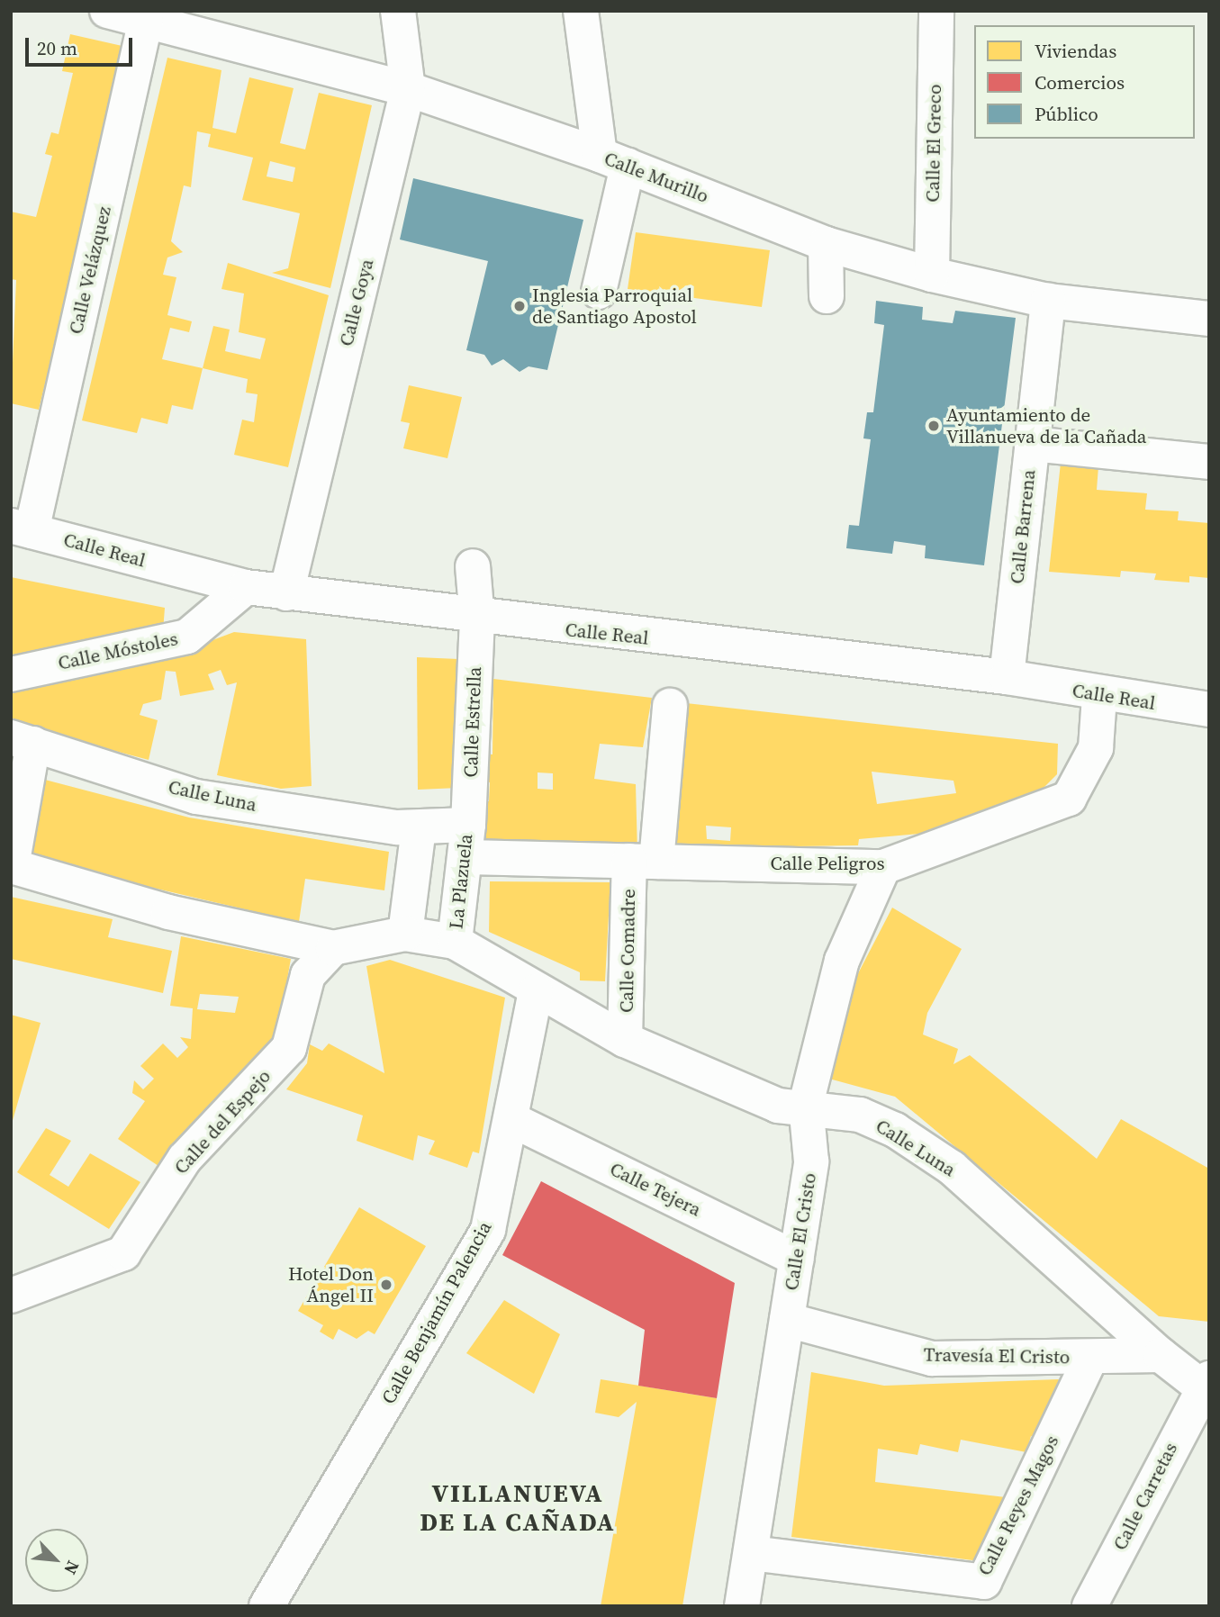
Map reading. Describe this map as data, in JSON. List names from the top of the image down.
{
  "streets": {
    "street": [
      "Calle El Greco",
      "Calle Murillo",
      "Calle Velázquez",
      "Calle Goya",
      "Calle Barrena",
      "Calle Real",
      "Calle Móstoles",
      "Calle Estrella",
      "Calle Luna",
      "Calle Peligros",
      "La Plazuela",
      "Calle Comadre",
      "Calle del Espejo",
      "Calle Tejera",
      "Calle El Cristo",
      "Calle Benjamín Palencia",
      "Travesía El Cristo",
      "Calle Carretas",
      "Calle Reyes Magos"
    ]
  },
  "crossings": [
    ["Calle El Greco", "Calle Murillo"],
    ["Calle Murillo", "Calle Velázquez"],
    ["Calle Murillo", "Calle Goya"],
    ["Calle Murillo", "Calle Barrena"],
    ["Calle Velázquez", "Calle Real"],
    ["Calle Goya", "Calle Real"],
    ["Calle Barrena", "Calle Real"],
    ["Calle Real", "Calle Móstoles"],
    ["Calle Real", "Calle Estrella"],
    ["Calle Real", "Calle Peligros"],
    ["Calle Estrella", "Calle Peligros"],
    ["Calle Estrella", "La Plazuela"],
    ["Calle Luna", "La Plazuela"],
    ["Calle Luna", "Calle Comadre"],
    ["Calle Luna", "Calle El Cristo"],
    ["Calle Luna", "Calle Benjamín Palencia"],
    ["Calle Luna", "Travesía El Cristo"],
    ["Calle Peligros", "La Plazuela"],
    ["Calle Peligros", "Calle Comadre"],
    ["Calle Peligros", "Calle El Cristo"],
    ["Calle Tejera", "Calle El Cristo"],
    ["Calle Tejera", "Calle Benjamín Palencia"],
    ["Calle El Cristo", "Travesía El Cristo"],
    ["Calle El Cristo", "Calle Reyes Magos"],
    ["Travesía El Cristo", "Calle Reyes Magos"]
  ],
  "districts": ["VILLANUEVA DE LA CAÑADA"],
  "places": ["Inglesia Parroquial de Santiago Apostol", "Ayuntamiento de Villanueva de la Cañada", "Hotel Don Ángel II"],
  "legend": ["Viviendas", "Comercios", "Público"],
  "scale_bar": "20 m",
  "north": "bottom right"
}
